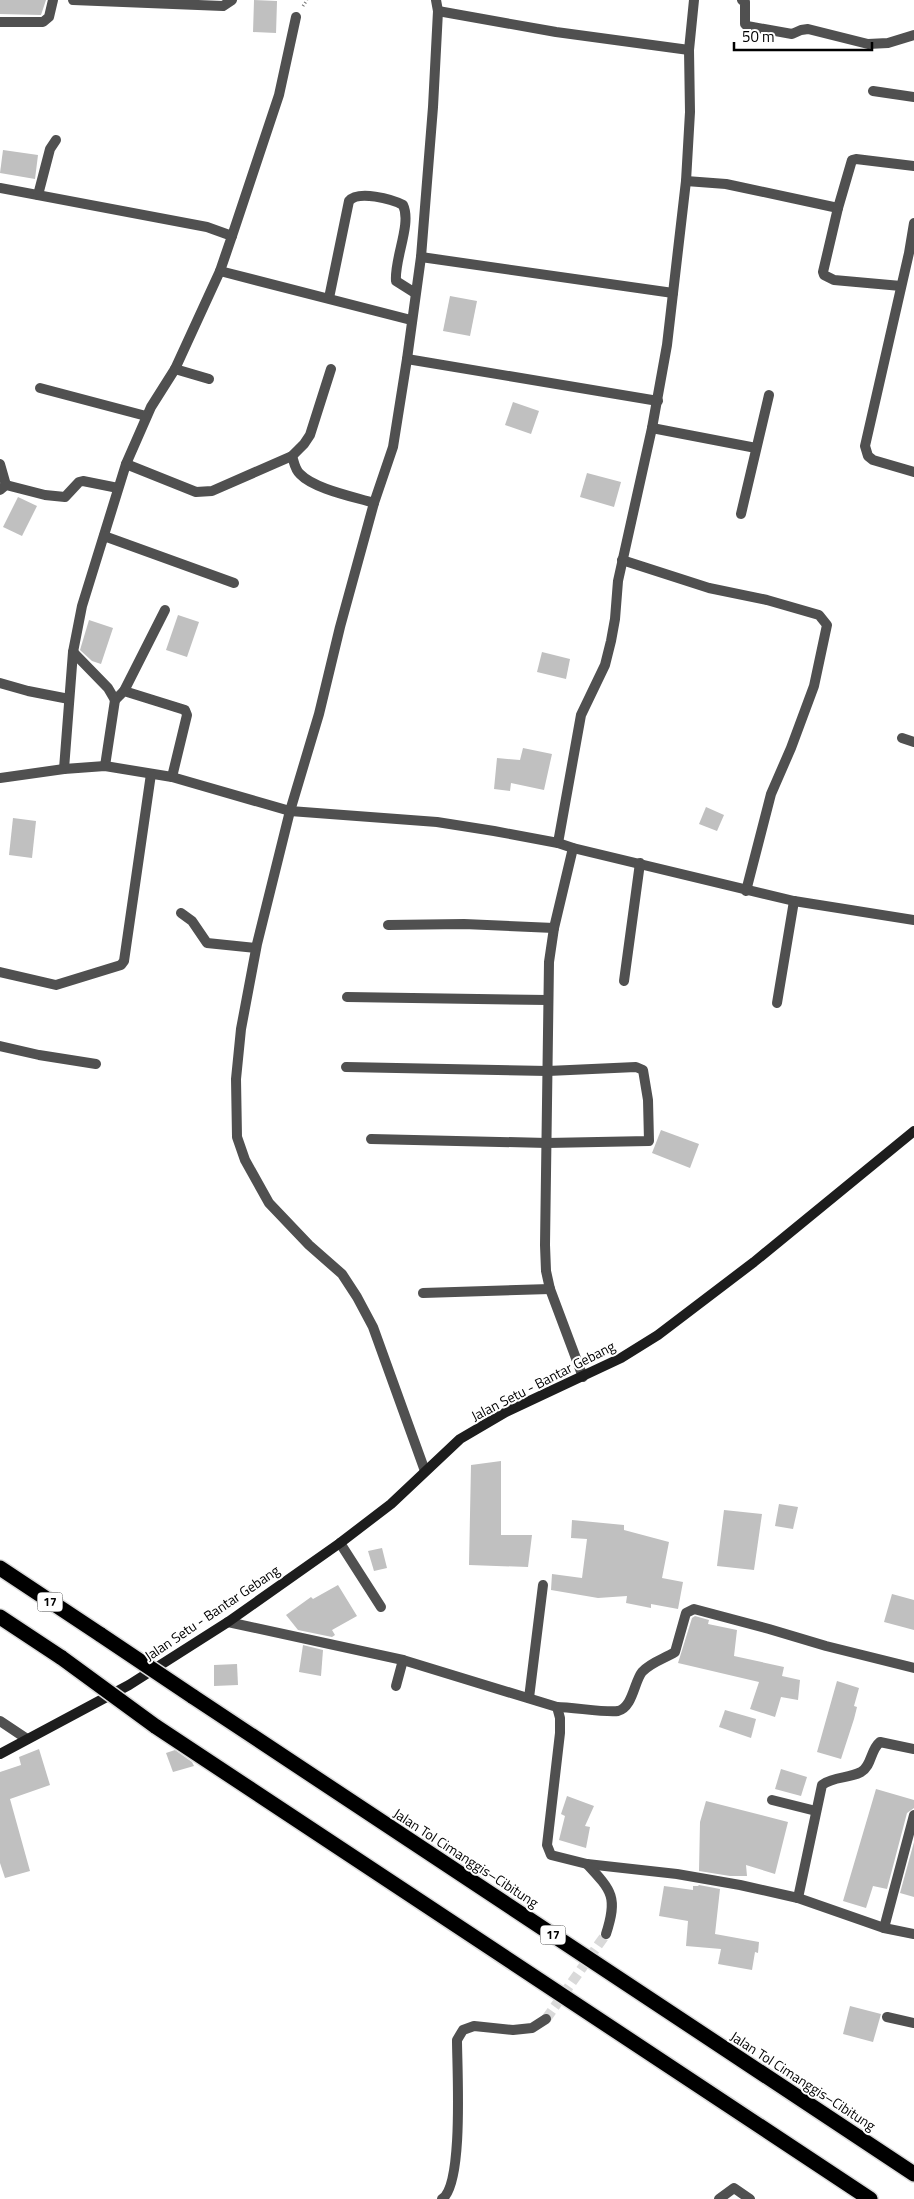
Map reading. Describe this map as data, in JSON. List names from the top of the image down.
{
  "streets": {
    "highway": ["17", "Jalan Tol Cimanggis–Cibitung"],
    "main road": ["Jalan Setu - Bantar Gebang"]
  },
  "scale_bar": "50 m"
}
